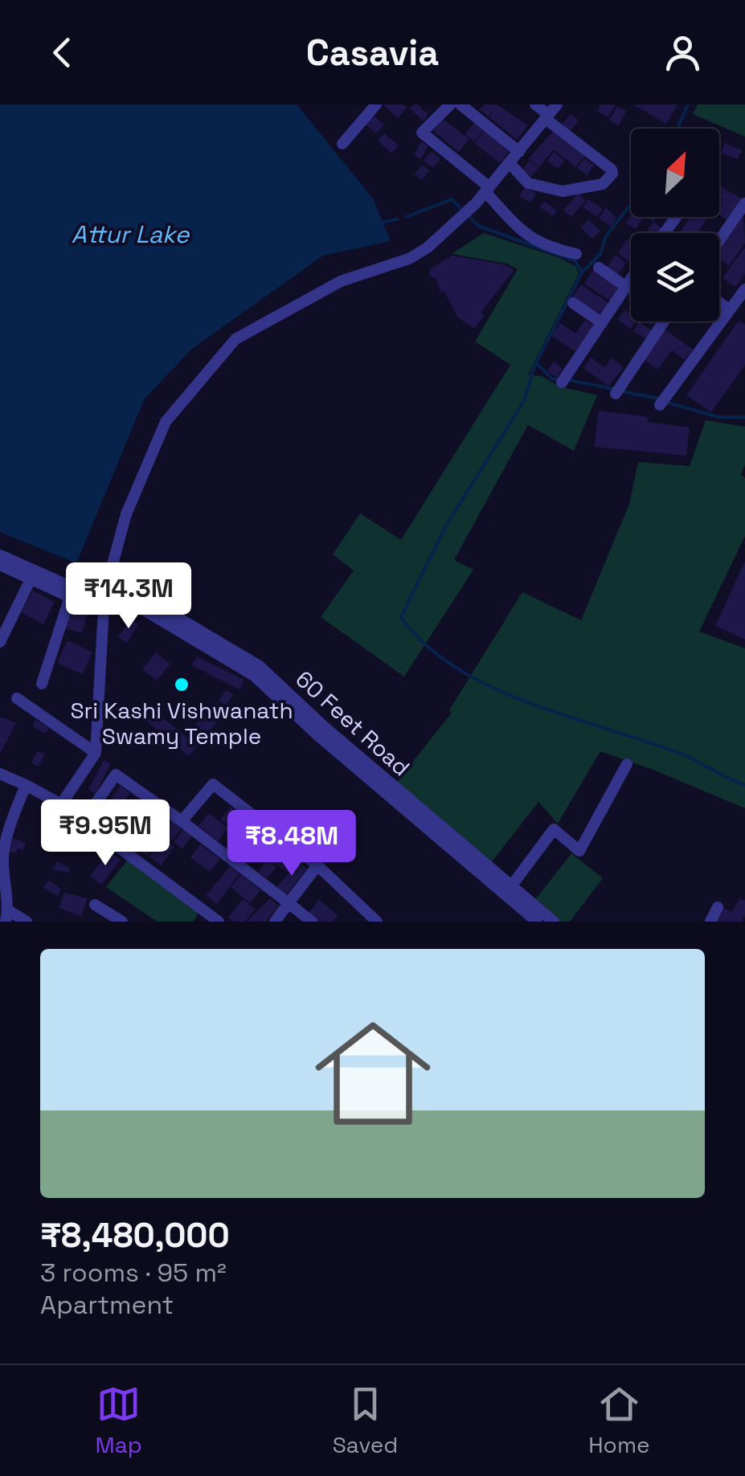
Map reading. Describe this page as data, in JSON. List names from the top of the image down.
{
  "streets": {
    "street": ["60 Feet Road"]
  },
  "water": ["Attur Lake"],
  "places": ["Sri Kashi Vishwanath Swamy Temple"],
  "north": "top right",
  "page": {
    "header": "Casavia",
    "price": ["₹14.3M", "₹9.95M", "₹8.48M"],
    "list": [
      {
        "name": "₹8,480,000",
        "note": "3 rooms · 95 m² · Apartment"
      }
    ],
    "tabs": ["Map", "Saved", "Home"]
  }
}
